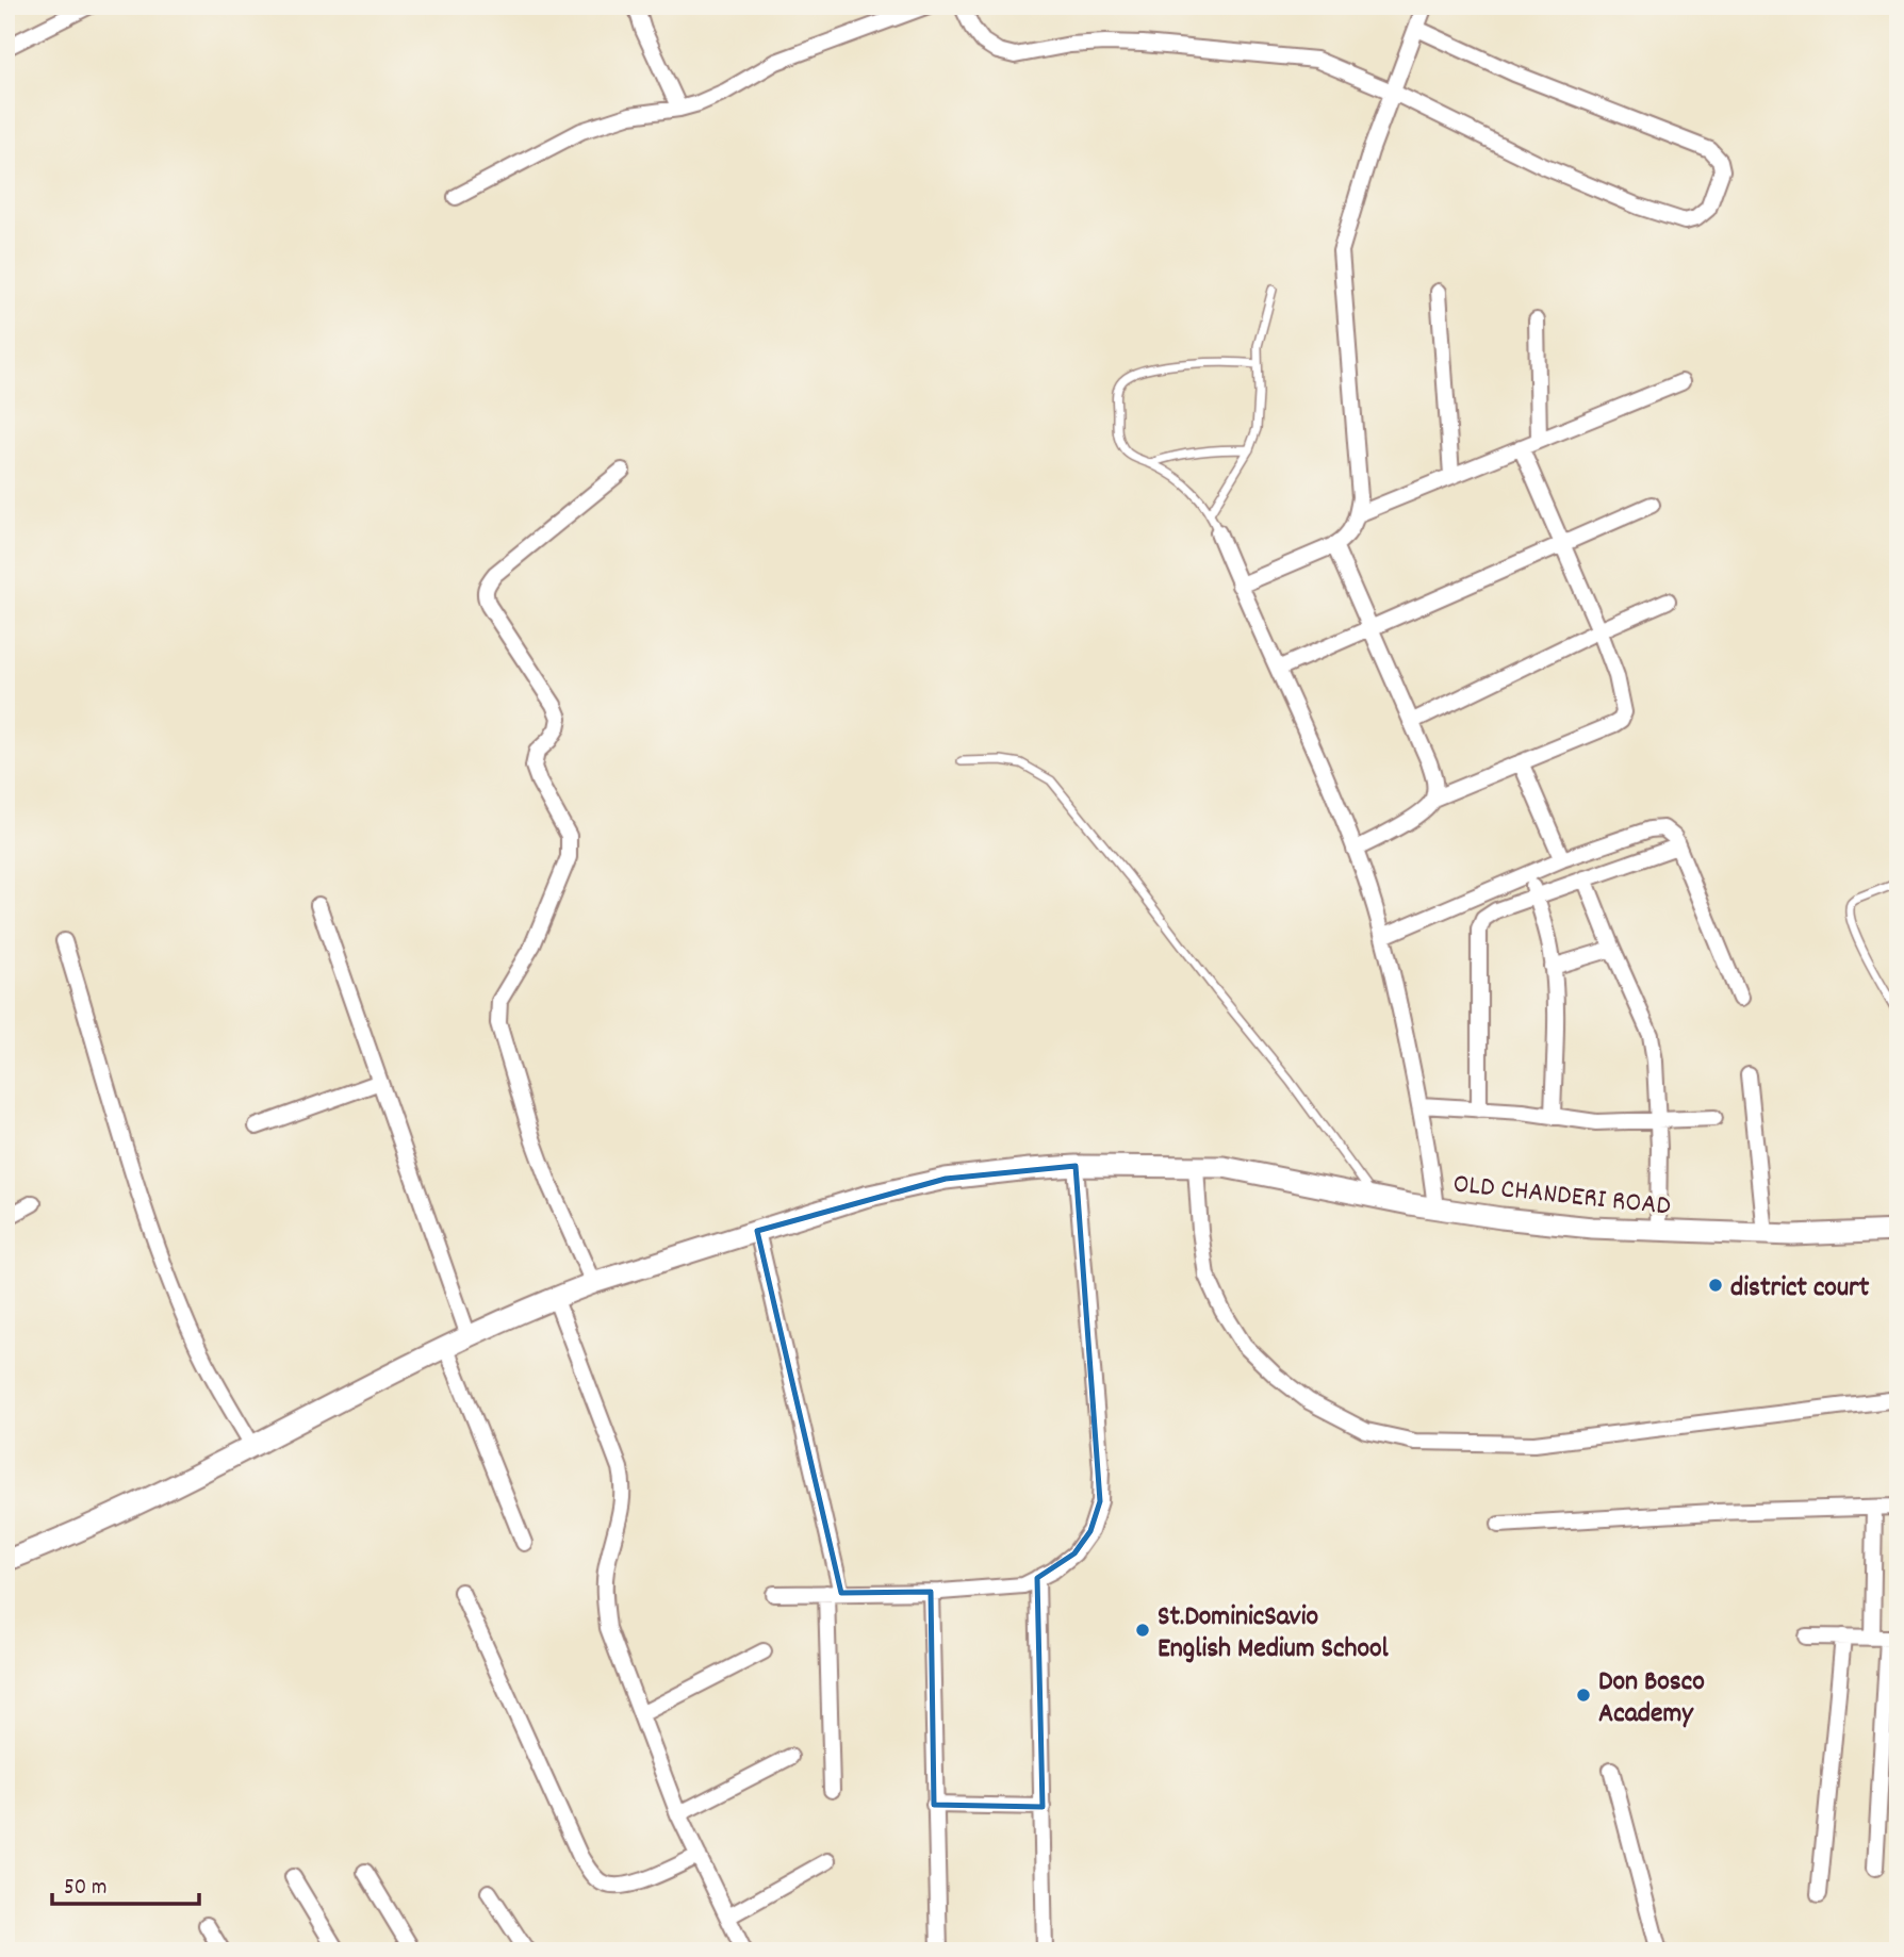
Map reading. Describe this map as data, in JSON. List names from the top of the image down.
{
  "streets": {
    "street": ["OLD CHANDERI ROAD"]
  },
  "places": ["district court", "St.DominicSavio English Medium School", "Don Bosco Academy"],
  "scale_bar": "50 m"
}
